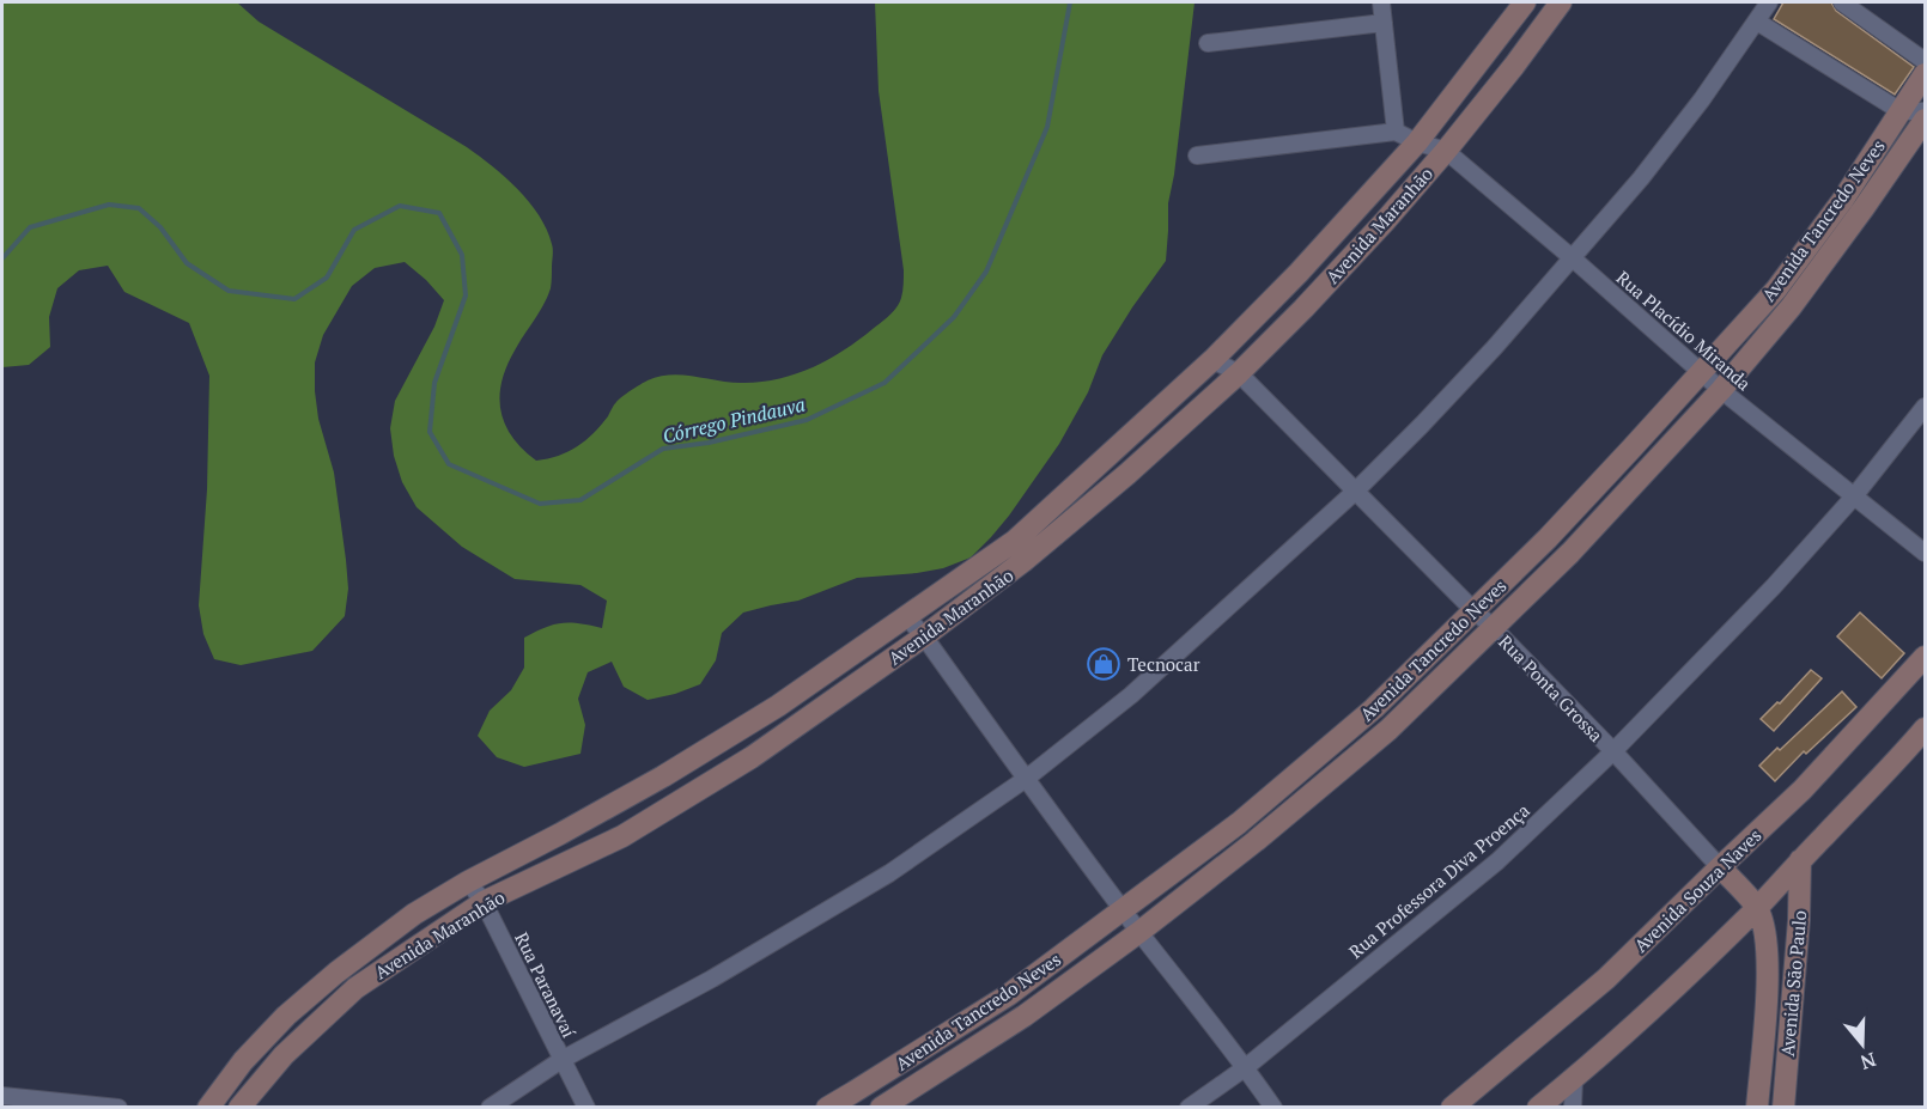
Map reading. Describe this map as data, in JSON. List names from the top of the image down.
{
  "streets": {
    "street": [
      "Avenida Tancredo Neves",
      "Avenida Maranhão",
      "Rua Placídio Miranda",
      "Rua Ponta Grossa",
      "Rua Professora Diva Proença",
      "Avenida Souza Naves",
      "Avenida São Paulo",
      "Rua Paranavaí"
    ]
  },
  "crossings": [
    ["Avenida Tancredo Neves", "Rua Placídio Miranda"],
    ["Avenida Tancredo Neves", "Rua Ponta Grossa"],
    ["Avenida Maranhão", "Rua Placídio Miranda"],
    ["Avenida Maranhão", "Rua Ponta Grossa"],
    ["Avenida Maranhão", "Rua Paranavaí"],
    ["Rua Placídio Miranda", "Rua Professora Diva Proença"],
    ["Rua Ponta Grossa", "Rua Professora Diva Proença"],
    ["Rua Ponta Grossa", "Avenida Souza Naves"],
    ["Rua Ponta Grossa", "Avenida São Paulo"]
  ],
  "water": ["Córrego Pindauva"],
  "places": {
    "shop": ["Tecnocar"]
  },
  "north": "bottom"
}
